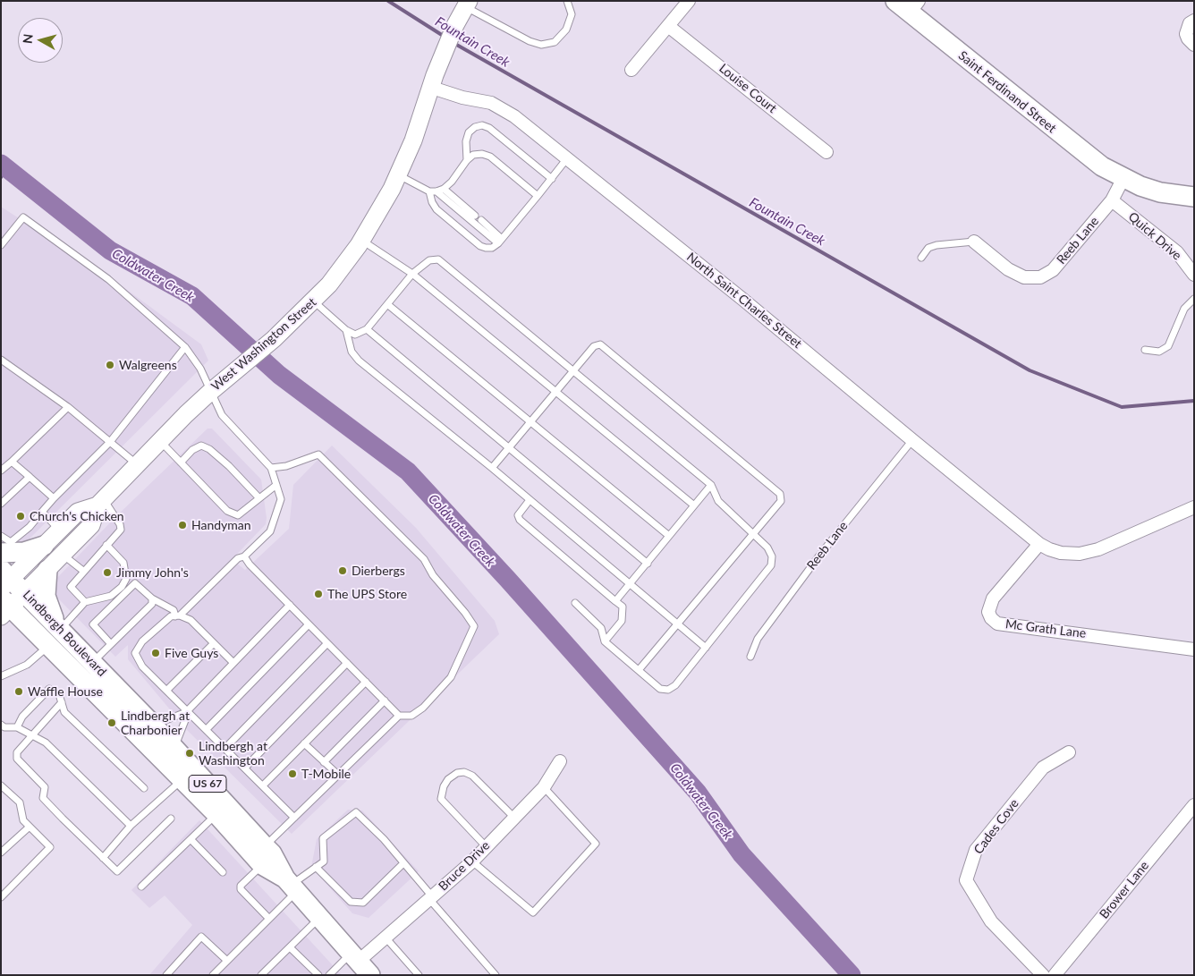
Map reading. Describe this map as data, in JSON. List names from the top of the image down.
{
  "streets": {
    "main road": [
      "Saint Ferdinand Street",
      "West Washington Street",
      "Lindbergh Boulevard",
      "US 67"
    ],
    "street": [
      "Louise Court",
      "Quick Drive",
      "Reeb Lane",
      "North Saint Charles Street",
      "Mc Grath Lane",
      "Cades Cove",
      "Bruce Drive",
      "Brower Lane"
    ]
  },
  "crossings": [
    ["Saint Ferdinand Street", "Reeb Lane"],
    ["Quick Drive", "Reeb Lane"],
    ["Reeb Lane", "North Saint Charles Street"],
    ["North Saint Charles Street", "West Washington Street"],
    ["North Saint Charles Street", "Mc Grath Lane"],
    ["West Washington Street", "Lindbergh Boulevard"],
    ["Lindbergh Boulevard", "US 67"],
    ["US 67", "Bruce Drive"]
  ],
  "water": ["Fountain Creek", "Coldwater Creek"],
  "places": [
    "Walgreens",
    "Church's Chicken",
    "Handyman",
    "Dierbergs",
    "Jimmy John's",
    "The UPS Store",
    "Five Guys",
    "Waffle House",
    "Lindbergh at Charbonier",
    "Lindbergh at Washington",
    "T-Mobile"
  ],
  "north": "left"
}
